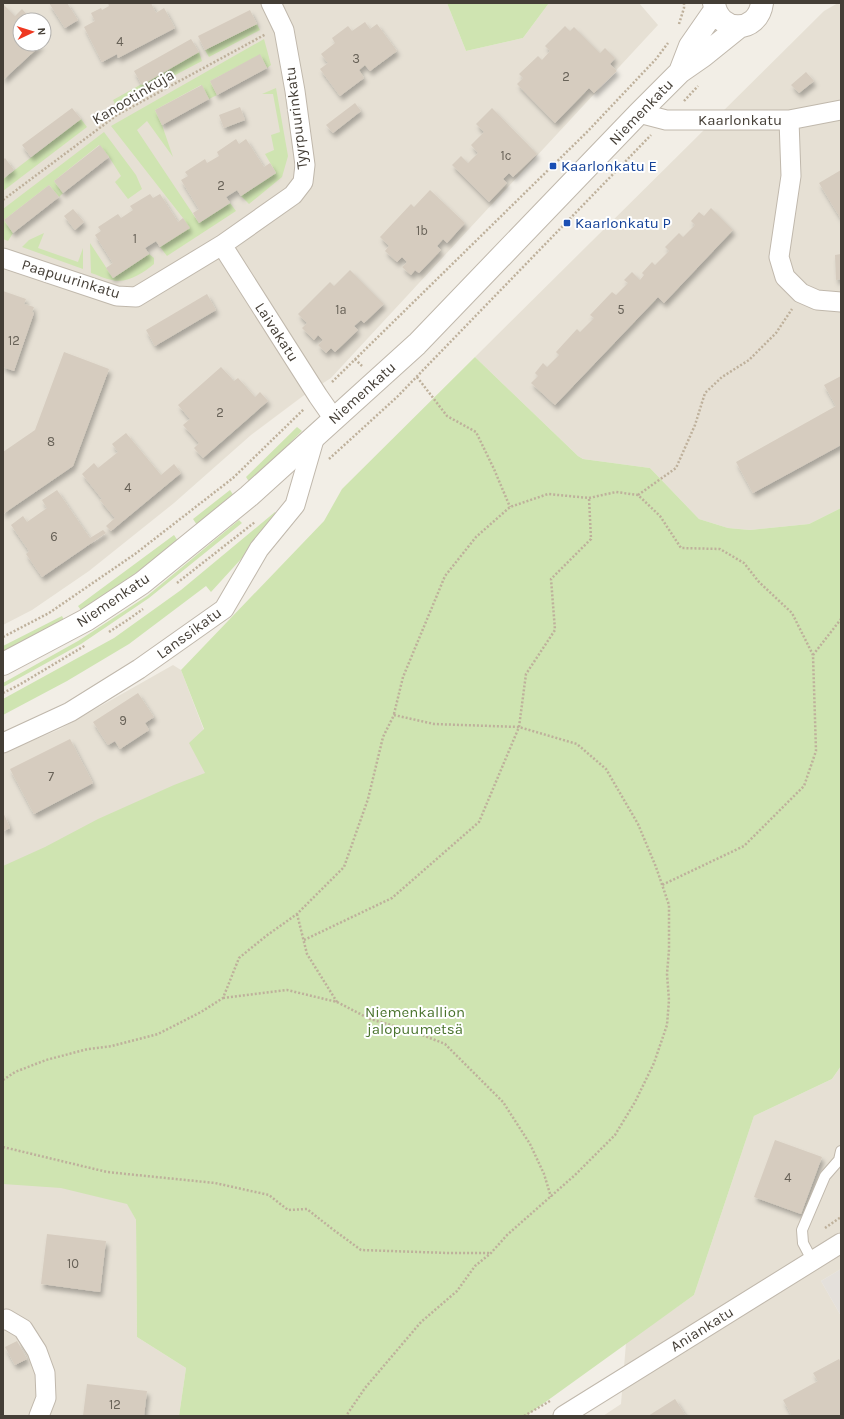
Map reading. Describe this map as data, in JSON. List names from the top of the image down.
{
  "streets": {
    "street": [
      "Niemenkatu",
      "Tyyrpuurinkatu",
      "Kaarlonkatu",
      "Paapuurinkatu",
      "Laivakatu",
      "Lanssikatu",
      "Aniankatu"
    ],
    "path": ["Kanootinkuja"]
  },
  "crossings": [
    ["Kanootinkuja", "Tyyrpuurinkatu"],
    ["Niemenkatu", "Kaarlonkatu"],
    ["Niemenkatu", "Laivakatu"],
    ["Niemenkatu", "Lanssikatu"],
    ["Tyyrpuurinkatu", "Paapuurinkatu"],
    ["Tyyrpuurinkatu", "Laivakatu"],
    ["Paapuurinkatu", "Laivakatu"]
  ],
  "parks": ["Niemenkallion jalopuumetsä"],
  "places": {
    "transit": ["Kaarlonkatu E", "Kaarlonkatu P"]
  },
  "house_numbers": [
    "4",
    "3",
    "2",
    "1c",
    "2",
    "1b",
    "1",
    "1a",
    "5",
    "12",
    "2",
    "8",
    "4",
    "6",
    "9",
    "7",
    "4",
    "10",
    "12"
  ],
  "north": "right"
}
